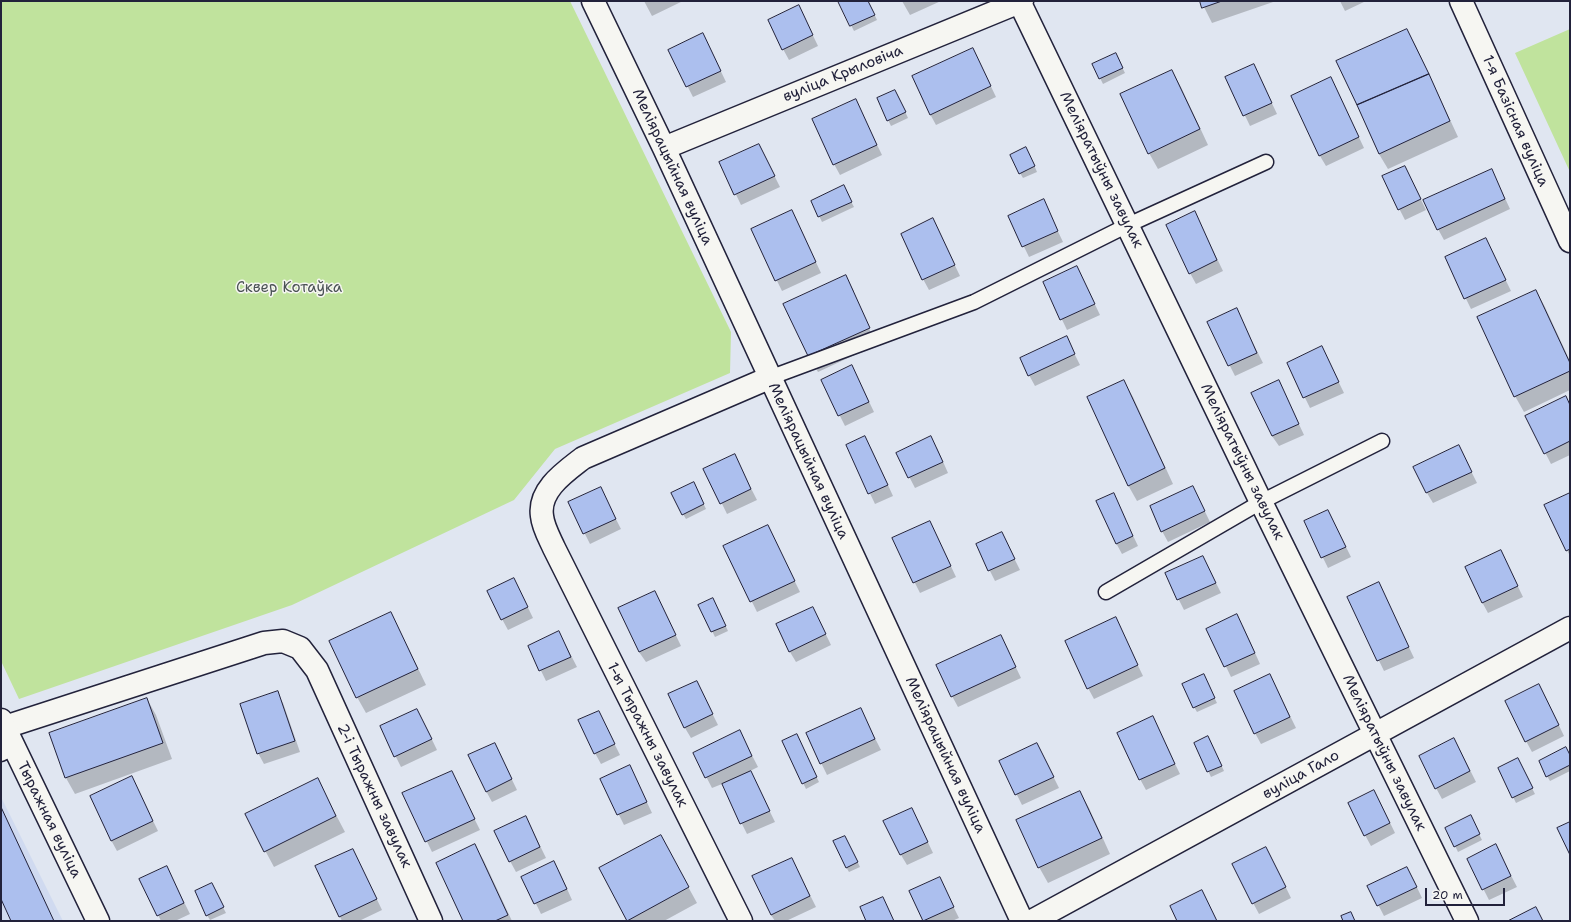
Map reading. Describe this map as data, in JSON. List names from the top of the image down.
{
  "streets": {
    "street": [
      "вуліца Крыловіча",
      "1-я Базісная вуліца",
      "Меліярацыйная вуліца",
      "Меліяратыўны завулак",
      "1-ы Тыражны завулак",
      "вуліца Гало",
      "2-і Тыражны завулак",
      "Тыражная вуліца"
    ]
  },
  "crossings": [
    ["вуліца Крыловіча", "Меліярацыйная вуліца"],
    ["вуліца Крыловіча", "Меліяратыўны завулак"],
    ["Меліярацыйная вуліца", "1-ы Тыражны завулак"],
    ["Меліяратыўны завулак", "вуліца Гало"],
    ["2-і Тыражны завулак", "Тыражная вуліца"]
  ],
  "parks": ["Сквер Котаўка"],
  "scale_bar": "20 m"
}
